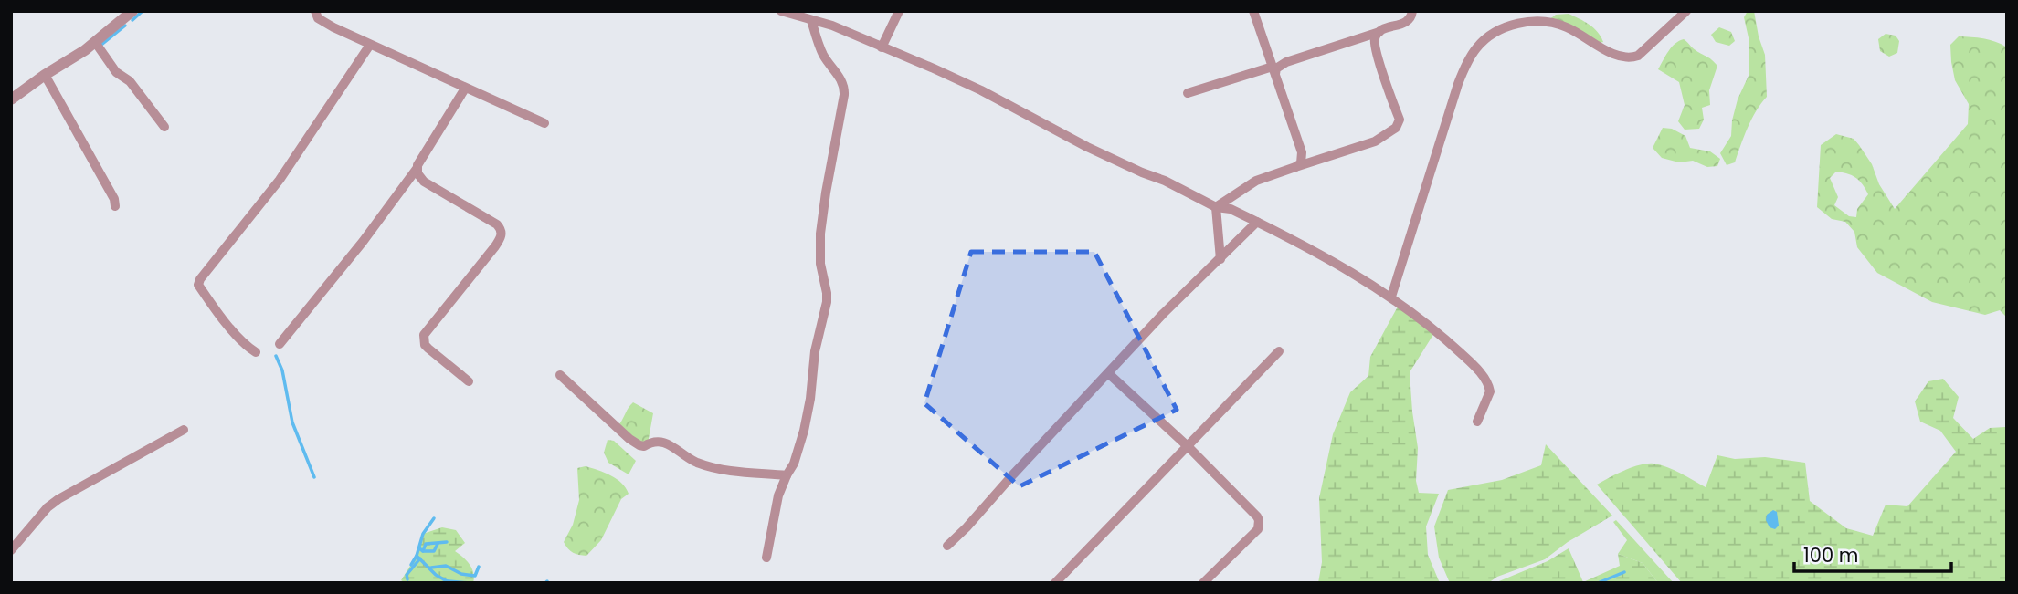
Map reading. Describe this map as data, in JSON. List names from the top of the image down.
{
  "scale_bar": "100 m"
}
